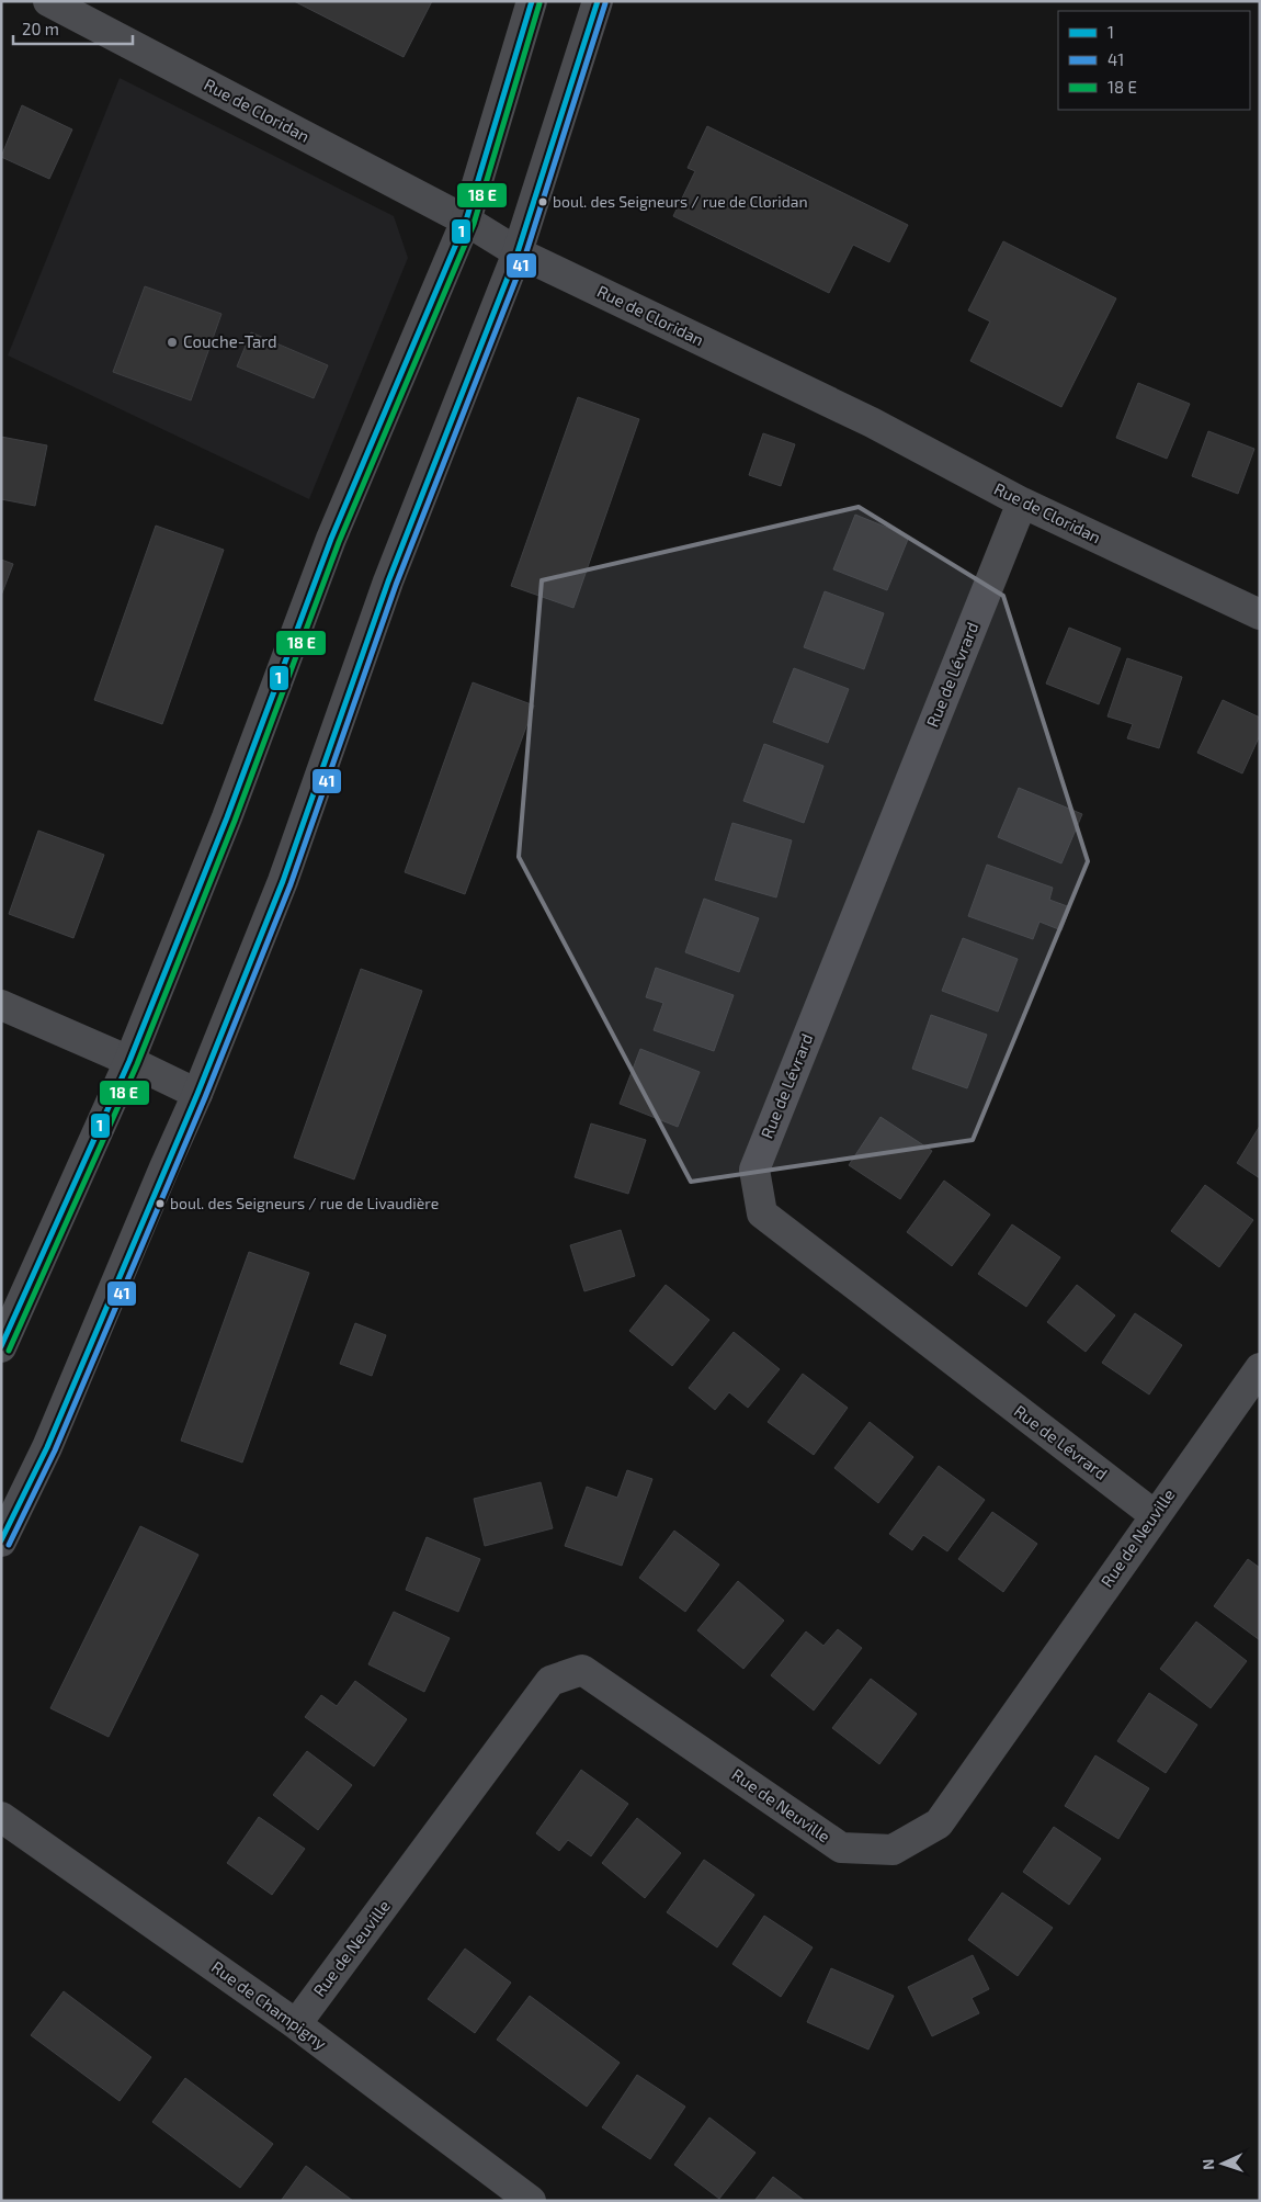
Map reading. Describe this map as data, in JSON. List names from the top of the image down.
{
  "streets": {
    "street": [
      "Rue de Cloridan",
      "Rue de Lévrard",
      "Rue de Neuville",
      "Rue de Champigny"
    ]
  },
  "crossings": [
    ["Rue de Cloridan", "Rue de Lévrard"],
    ["Rue de Lévrard", "Rue de Neuville"],
    ["Rue de Neuville", "Rue de Champigny"]
  ],
  "places": ["boul. des Seigneurs / rue de Cloridan", "Couche-Tard", "boul. des Seigneurs / rue de Livaudière"],
  "lines": ["transit line 1", "transit line 41"],
  "legend": ["1", "41", "18 E"],
  "scale_bar": "20 m",
  "north": "left"
}
